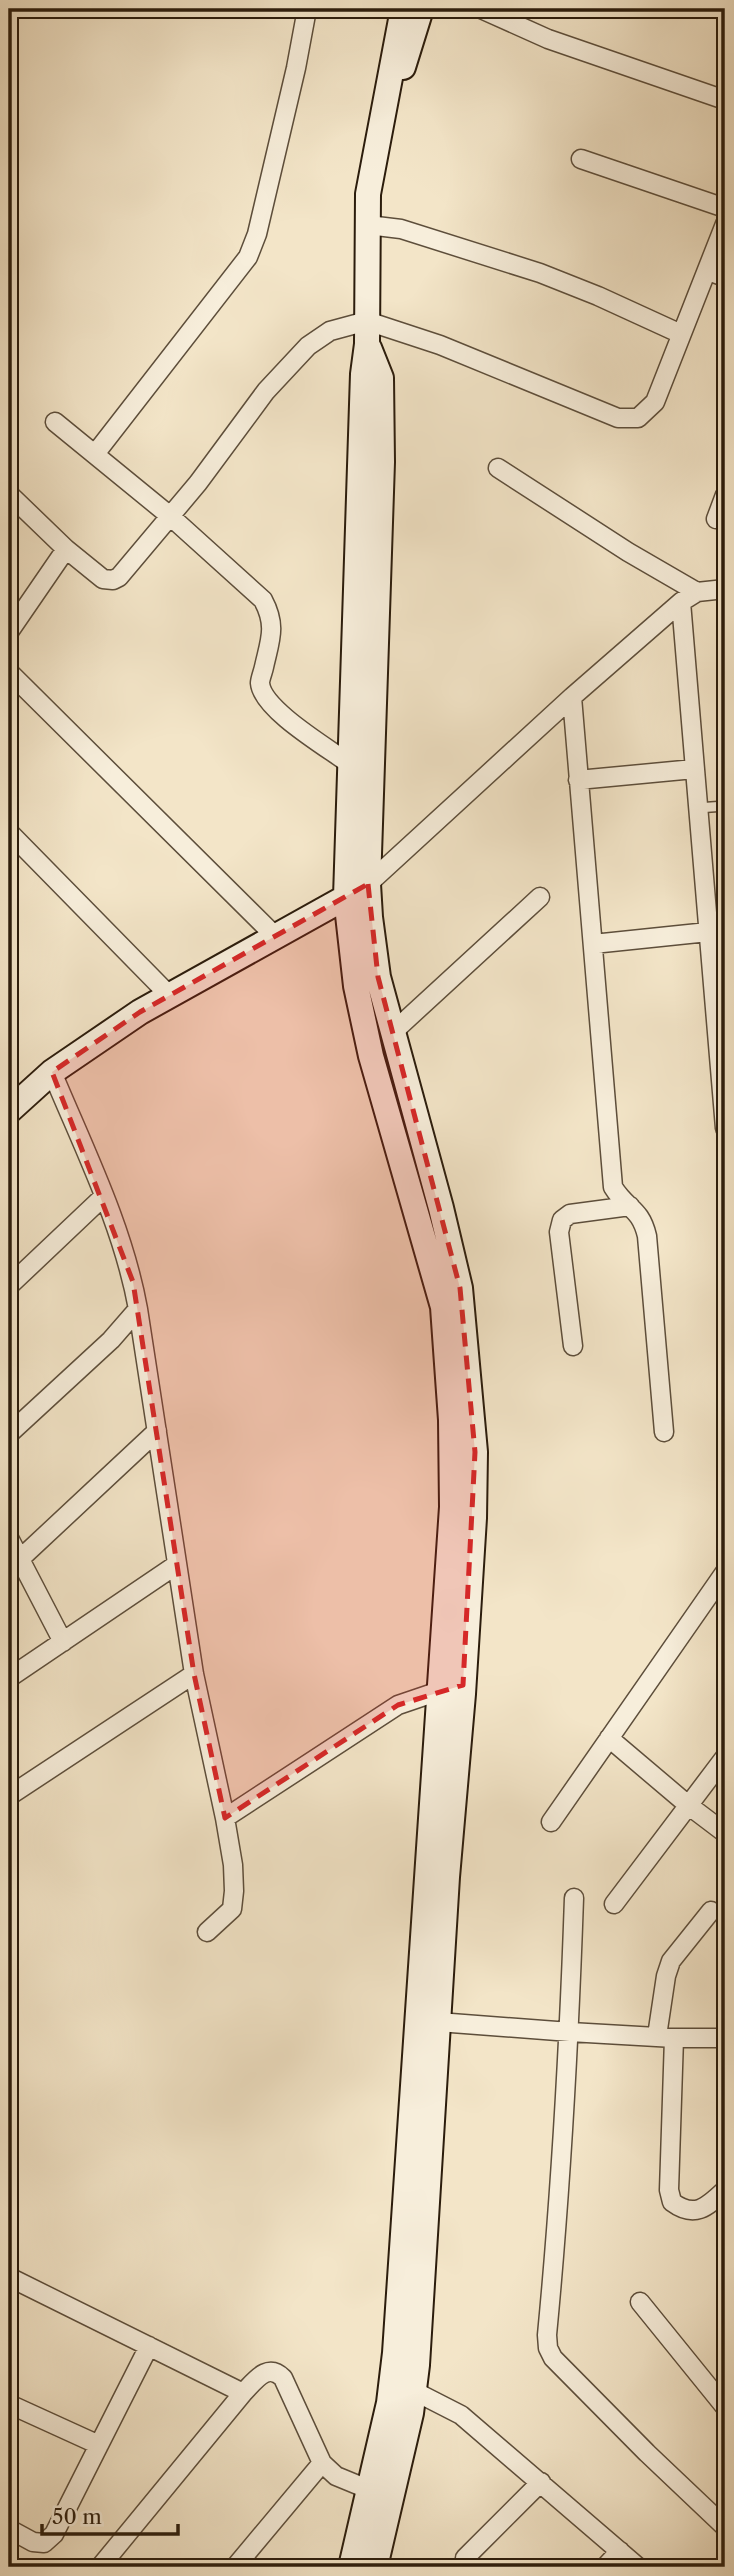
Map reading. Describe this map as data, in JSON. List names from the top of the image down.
{
  "scale_bar": "50 m"
}
